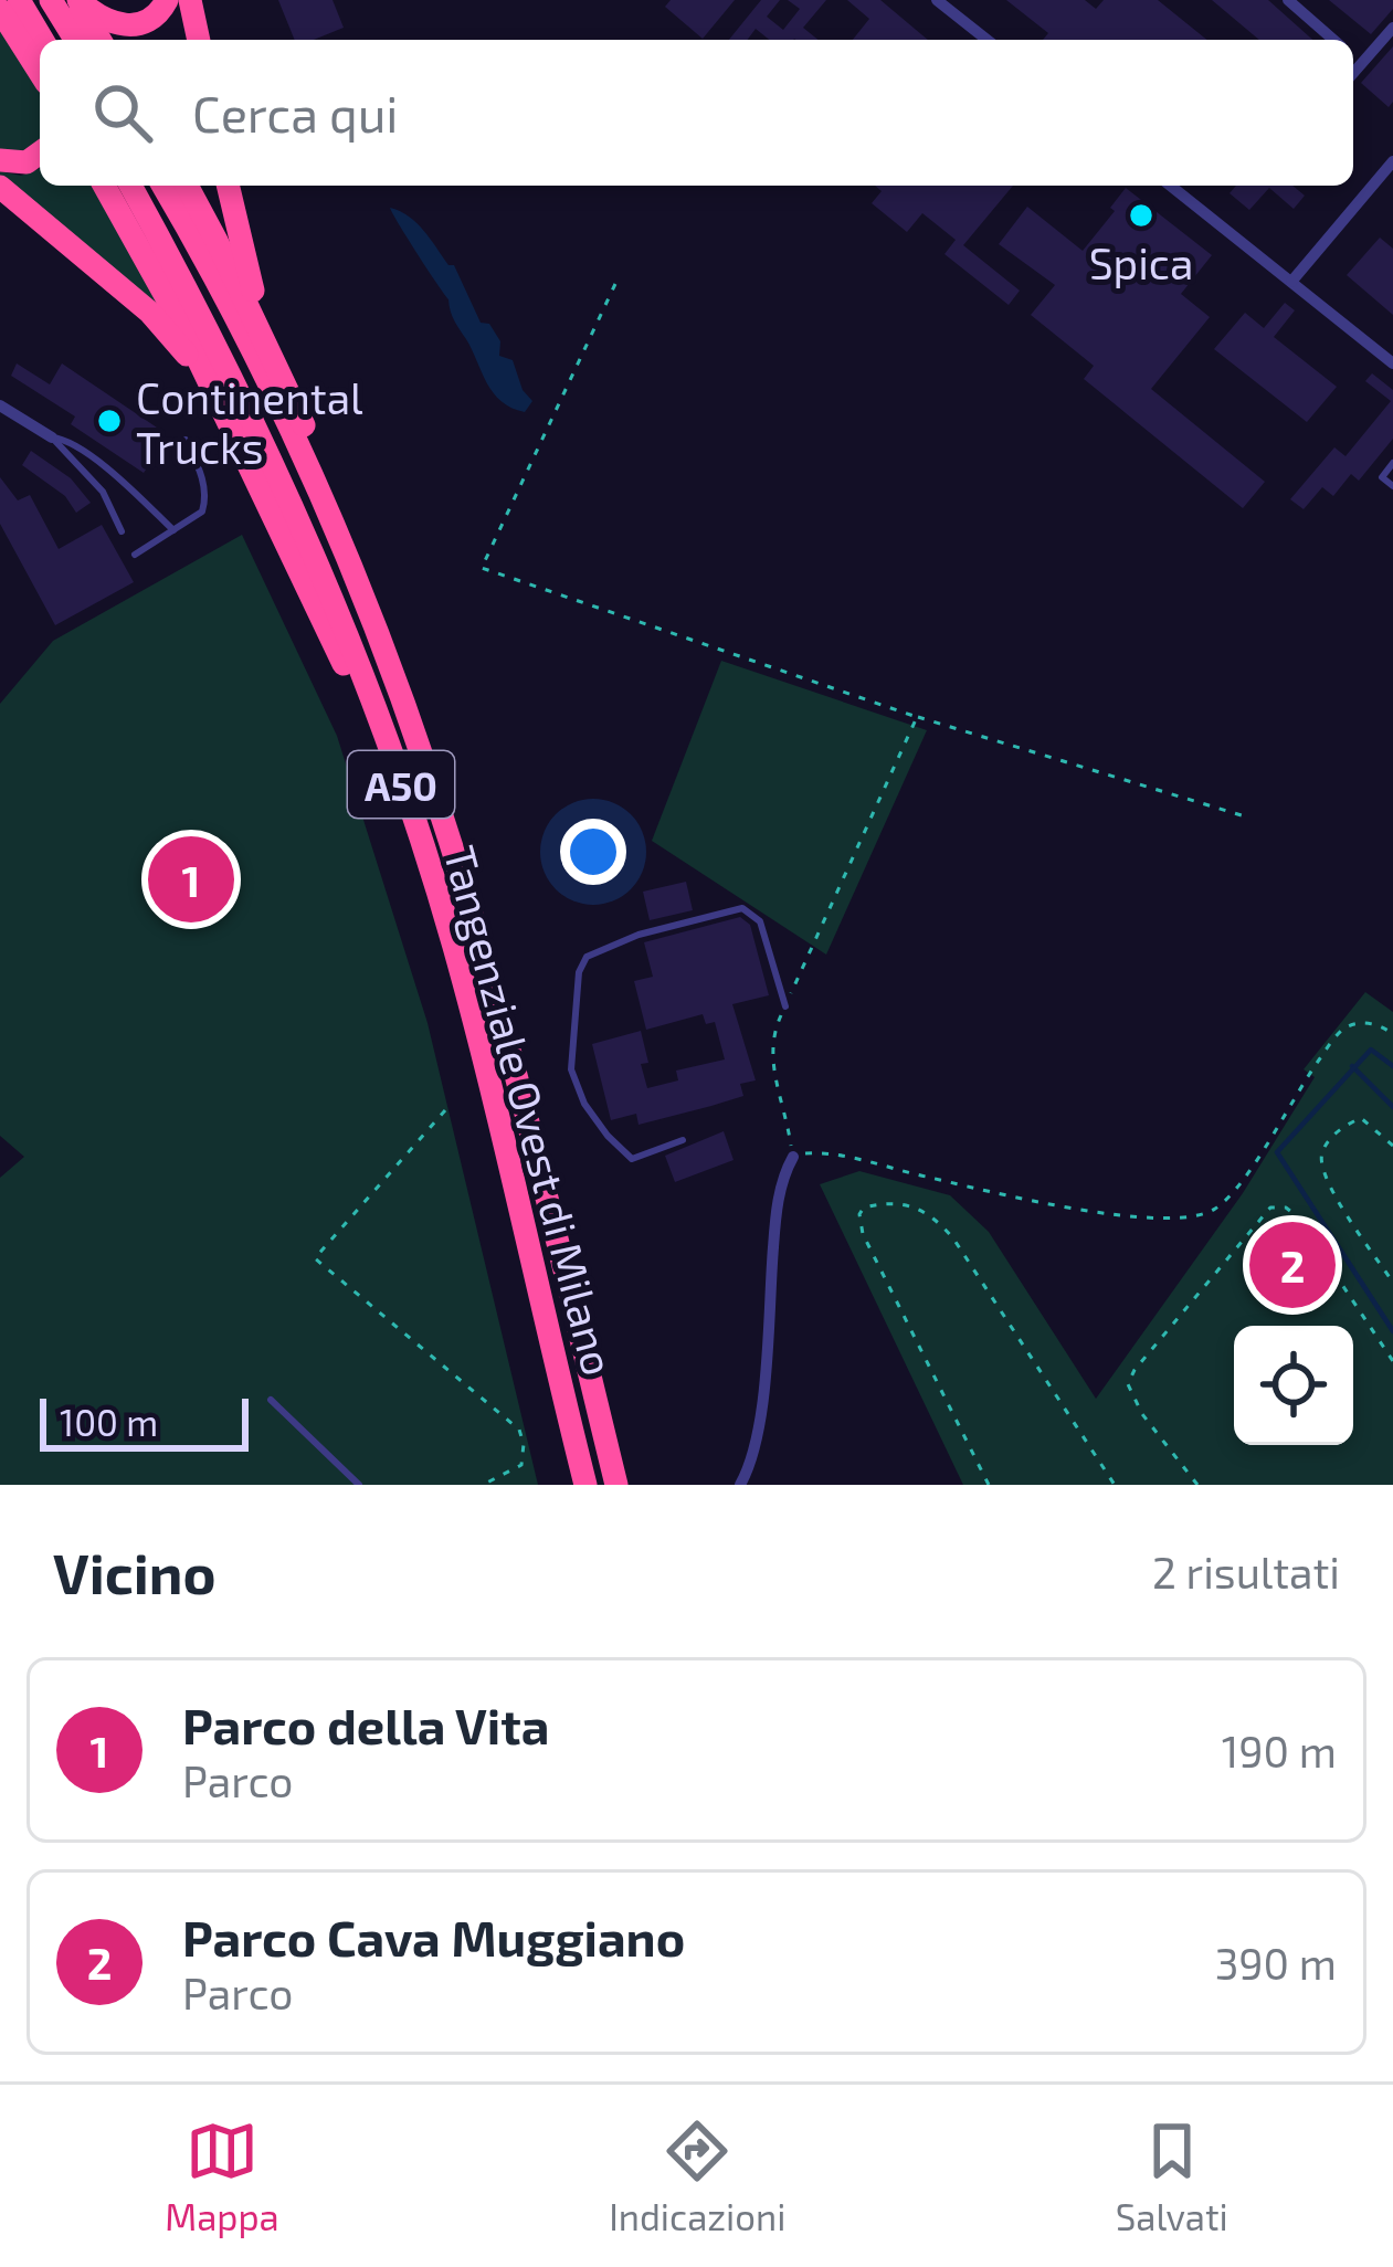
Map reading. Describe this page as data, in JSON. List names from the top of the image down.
{
  "streets": {
    "highway": ["A50", "Tangenziale Ovest di Milano"]
  },
  "places": ["Spica", "Continental Trucks"],
  "scale_bar": "100 m",
  "page": {
    "search": "Cerca qui",
    "pins": ["1", "2"],
    "scale": "100 m",
    "heading": ["Vicino", "2 risultati"],
    "list": [
      {
        "mark": "1",
        "name": "Parco della Vita",
        "note": "Parco",
        "value": "190 m"
      },
      {
        "mark": "2",
        "name": "Parco Cava Muggiano",
        "note": "Parco",
        "value": "390 m"
      }
    ],
    "nav": ["Mappa", "Indicazioni", "Salvati"]
  }
}
